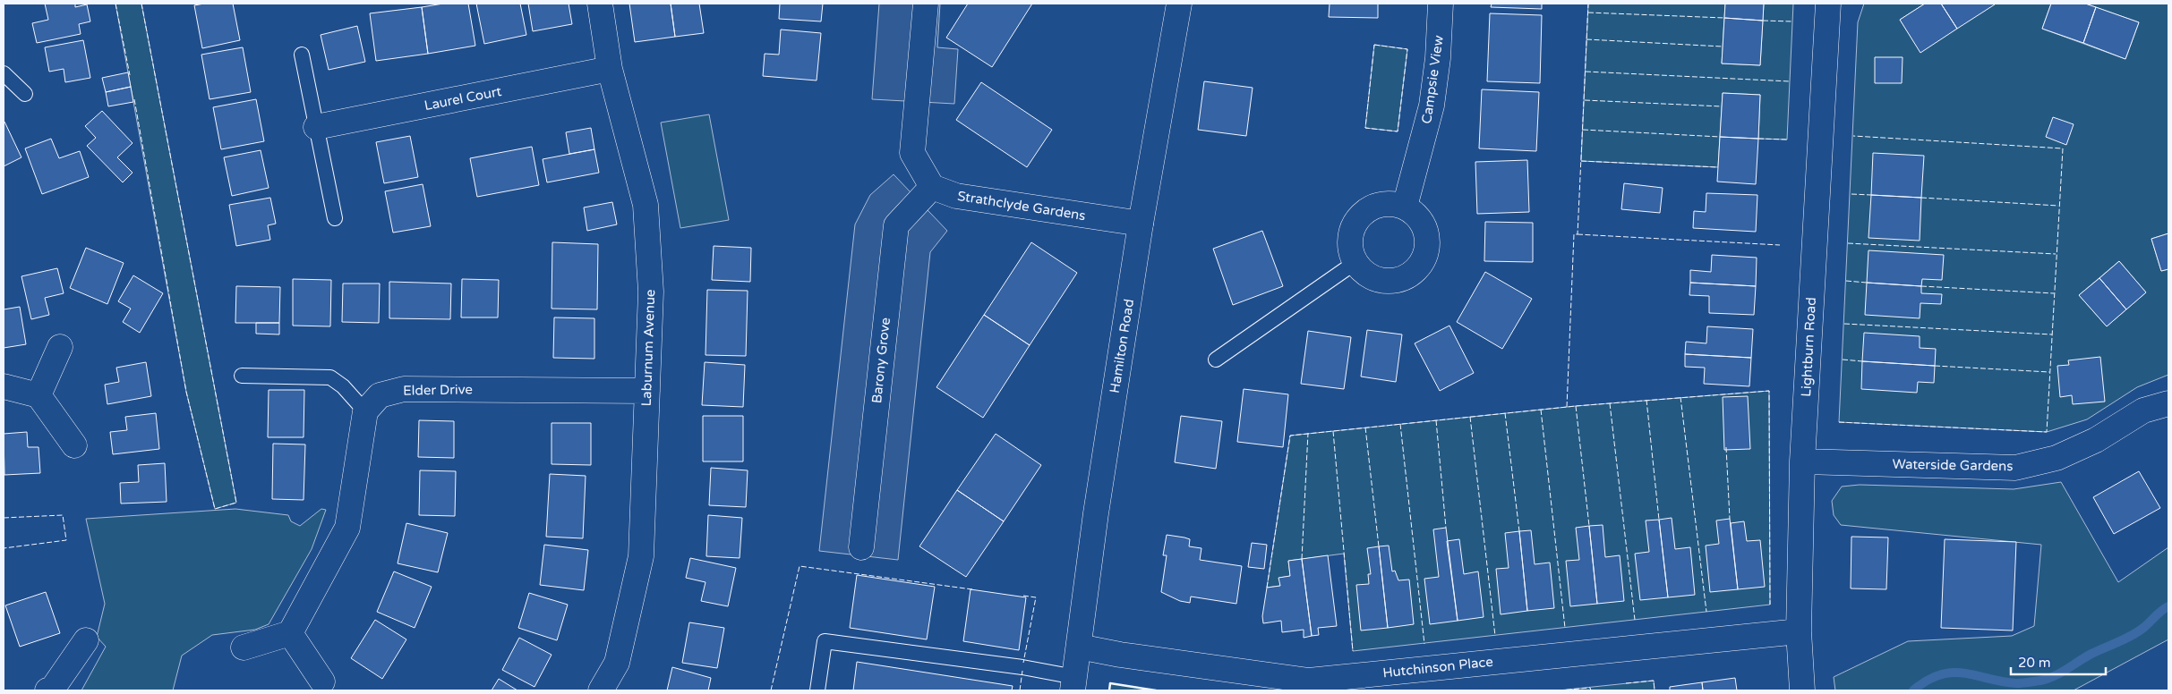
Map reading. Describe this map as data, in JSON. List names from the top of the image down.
{
  "streets": {
    "street": [
      "Campsie View",
      "Laurel Court",
      "Strathclyde Gardens",
      "Hamilton Road",
      "Lightburn Road",
      "Laburnum Avenue",
      "Barony Grove",
      "Elder Drive",
      "Waterside Gardens",
      "Hutchinson Place"
    ]
  },
  "crossings": [
    ["Laurel Court", "Laburnum Avenue"],
    ["Strathclyde Gardens", "Hamilton Road"],
    ["Strathclyde Gardens", "Barony Grove"],
    ["Hamilton Road", "Hutchinson Place"],
    ["Lightburn Road", "Waterside Gardens"],
    ["Lightburn Road", "Hutchinson Place"],
    ["Laburnum Avenue", "Elder Drive"]
  ],
  "scale_bar": "20 m"
}
